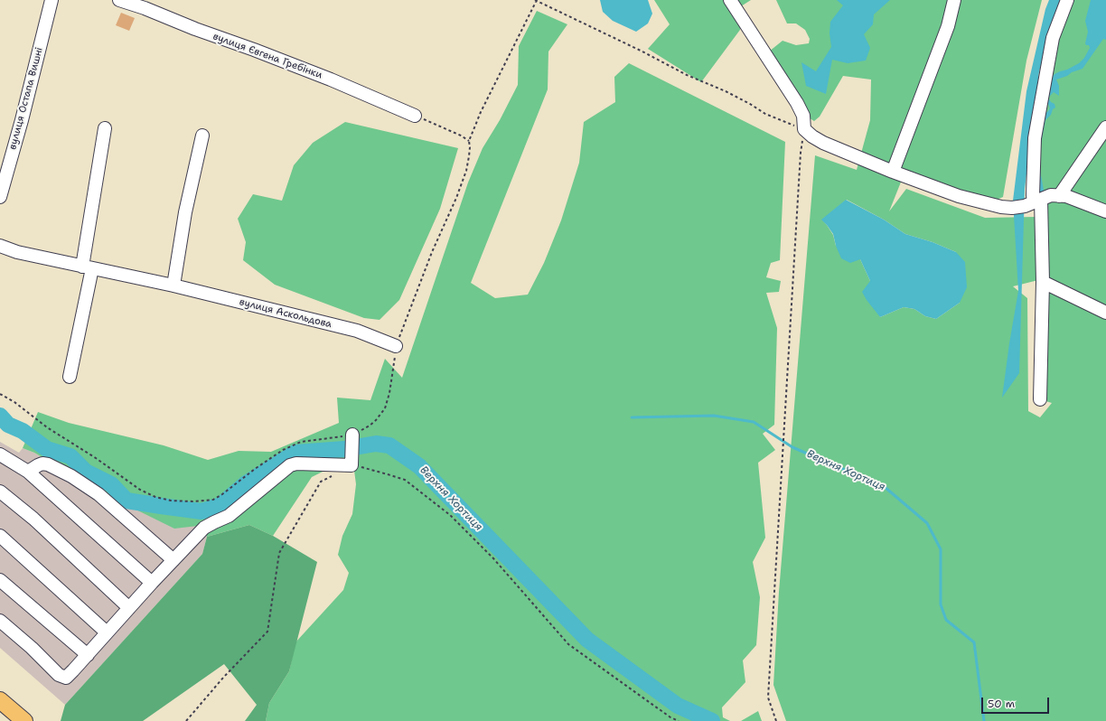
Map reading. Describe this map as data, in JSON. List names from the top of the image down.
{
  "streets": {
    "street": ["вулиця Євгена Гребінки", "вулиця Остапа Вишні", "вулиця Аскольдова"]
  },
  "water": ["Верхня Хортиця"],
  "scale_bar": "50 m"
}
